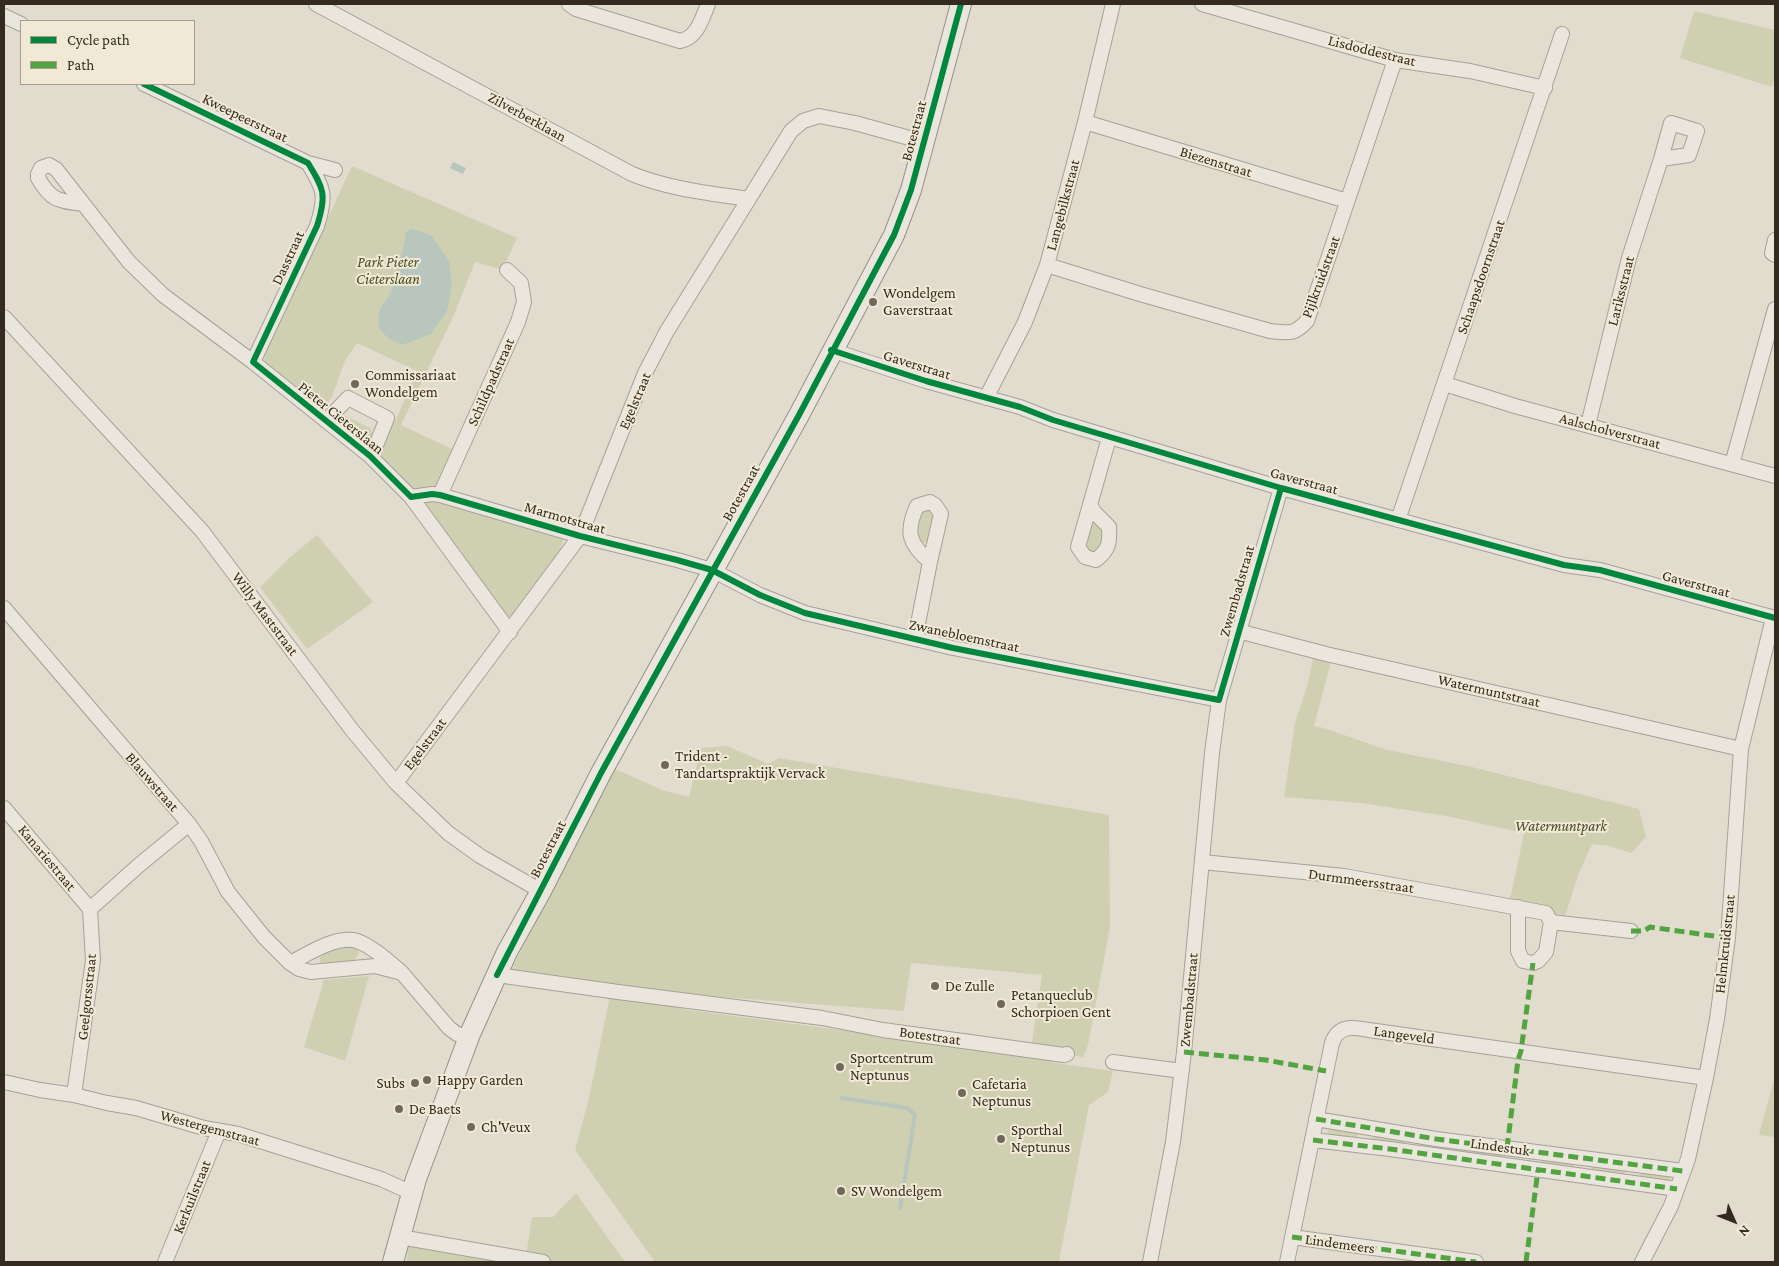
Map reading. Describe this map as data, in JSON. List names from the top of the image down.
{
  "streets": {
    "street": [
      "Lisdoddestraat",
      "Zilverberklaan",
      "Kweepeerstraat",
      "Botestraat",
      "Biezenstraat",
      "Langebilkstraat",
      "Dasstraat",
      "Pijlkruidstraat",
      "Schaapsdoornstraat",
      "Lariksstraat",
      "Gaverstraat",
      "Schildpadstraat",
      "Egelstraat",
      "Pieter Cieterslaan",
      "Aalscholverstraat",
      "Marmotstraat",
      "Zwembadstraat",
      "Willy Maststraat",
      "Zwanebloemstraat",
      "Watermuntstraat",
      "Blauwstraat",
      "Kanariestraat",
      "Durmmeersstraat",
      "Helmkruidstraat",
      "Geelgorsstraat",
      "Langeveld",
      "Westergemstraat",
      "Lindestuk",
      "Kerkuilstraat",
      "Lindemeers"
    ]
  },
  "crossings": [
    ["Lisdoddestraat", "Pijlkruidstraat"],
    ["Lisdoddestraat", "Schaapsdoornstraat"],
    ["Zilverberklaan", "Egelstraat"],
    ["Kweepeerstraat", "Dasstraat"],
    ["Botestraat", "Gaverstraat"],
    ["Botestraat", "Egelstraat"],
    ["Botestraat", "Marmotstraat"],
    ["Botestraat", "Willy Maststraat"],
    ["Botestraat", "Zwanebloemstraat"],
    ["Botestraat", "Westergemstraat"],
    ["Biezenstraat", "Langebilkstraat"],
    ["Biezenstraat", "Pijlkruidstraat"],
    ["Langebilkstraat", "Pijlkruidstraat"],
    ["Langebilkstraat", "Gaverstraat"],
    ["Dasstraat", "Pieter Cieterslaan"],
    ["Schaapsdoornstraat", "Gaverstraat"],
    ["Schaapsdoornstraat", "Aalscholverstraat"],
    ["Lariksstraat", "Aalscholverstraat"],
    ["Gaverstraat", "Zwembadstraat"],
    ["Gaverstraat", "Helmkruidstraat"],
    ["Schildpadstraat", "Marmotstraat"],
    ["Egelstraat", "Pieter Cieterslaan"],
    ["Egelstraat", "Marmotstraat"],
    ["Egelstraat", "Willy Maststraat"],
    ["Pieter Cieterslaan", "Marmotstraat"],
    ["Marmotstraat", "Zwanebloemstraat"],
    ["Zwembadstraat", "Zwanebloemstraat"],
    ["Zwembadstraat", "Watermuntstraat"],
    ["Zwembadstraat", "Durmmeersstraat"],
    ["Watermuntstraat", "Helmkruidstraat"],
    ["Kanariestraat", "Geelgorsstraat"],
    ["Helmkruidstraat", "Langeveld"],
    ["Helmkruidstraat", "Lindestuk"],
    ["Geelgorsstraat", "Westergemstraat"],
    ["Langeveld", "Lindestuk"],
    ["Langeveld", "Lindemeers"],
    ["Westergemstraat", "Kerkuilstraat"]
  ],
  "parks": ["Park Pieter Cieterslaan", "Watermuntpark"],
  "places": [
    "Wondelgem Gaverstraat",
    "Commissariaat Wondelgem",
    "Trident - Tandartspraktijk Vervack",
    "De Zulle",
    "Petanqueclub Schorpioen Gent",
    "Sportcentrum Neptunus",
    "Happy Garden",
    "Subs",
    "Cafetaria Neptunus",
    "De Baets",
    "Ch'Veux",
    "Sporthal Neptunus",
    "SV Wondelgem"
  ],
  "legend": ["Cycle path", "Path"],
  "north": "bottom right"
}
